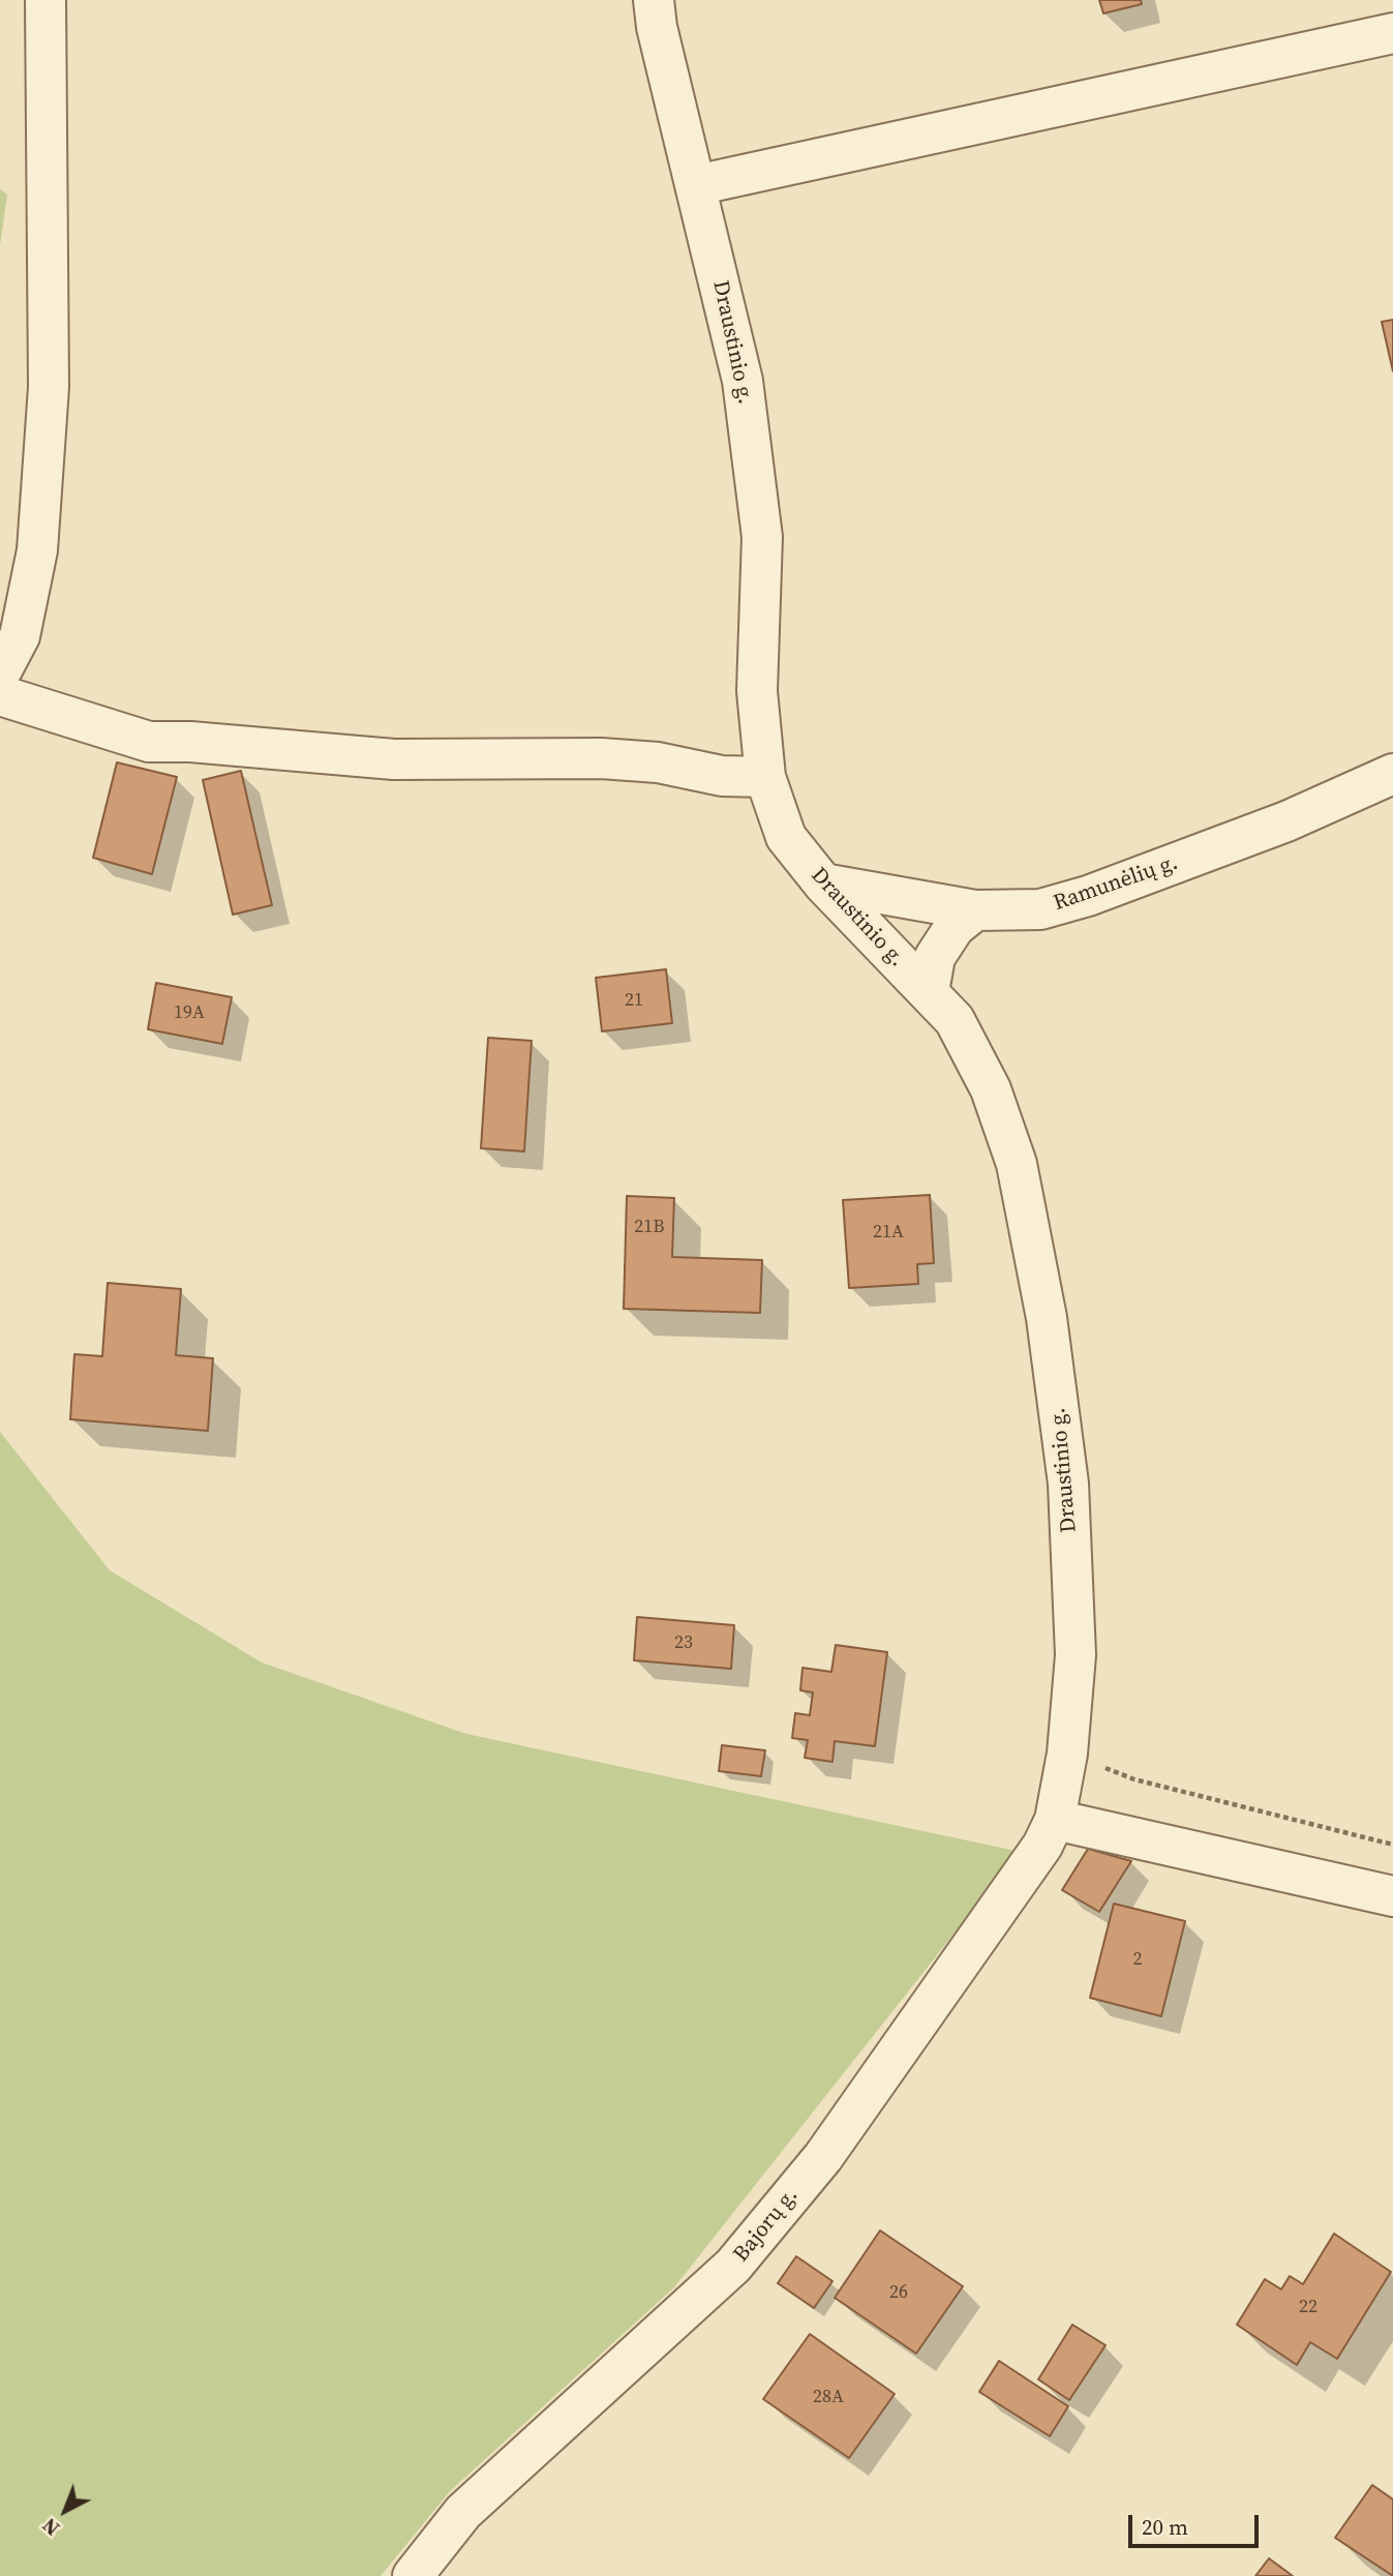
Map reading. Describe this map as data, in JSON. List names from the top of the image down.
{
  "streets": {
    "street": ["Draustinio g.", "Ramunėlių g.", "Bajorų g."]
  },
  "crossings": [
    ["Draustinio g.", "Ramunėlių g."],
    ["Draustinio g.", "Bajorų g."]
  ],
  "house_numbers": [
    "21",
    "19A",
    "21B",
    "21A",
    "23",
    "2",
    "26",
    "22",
    "28A"
  ],
  "scale_bar": "20 m",
  "north": "bottom left"
}
